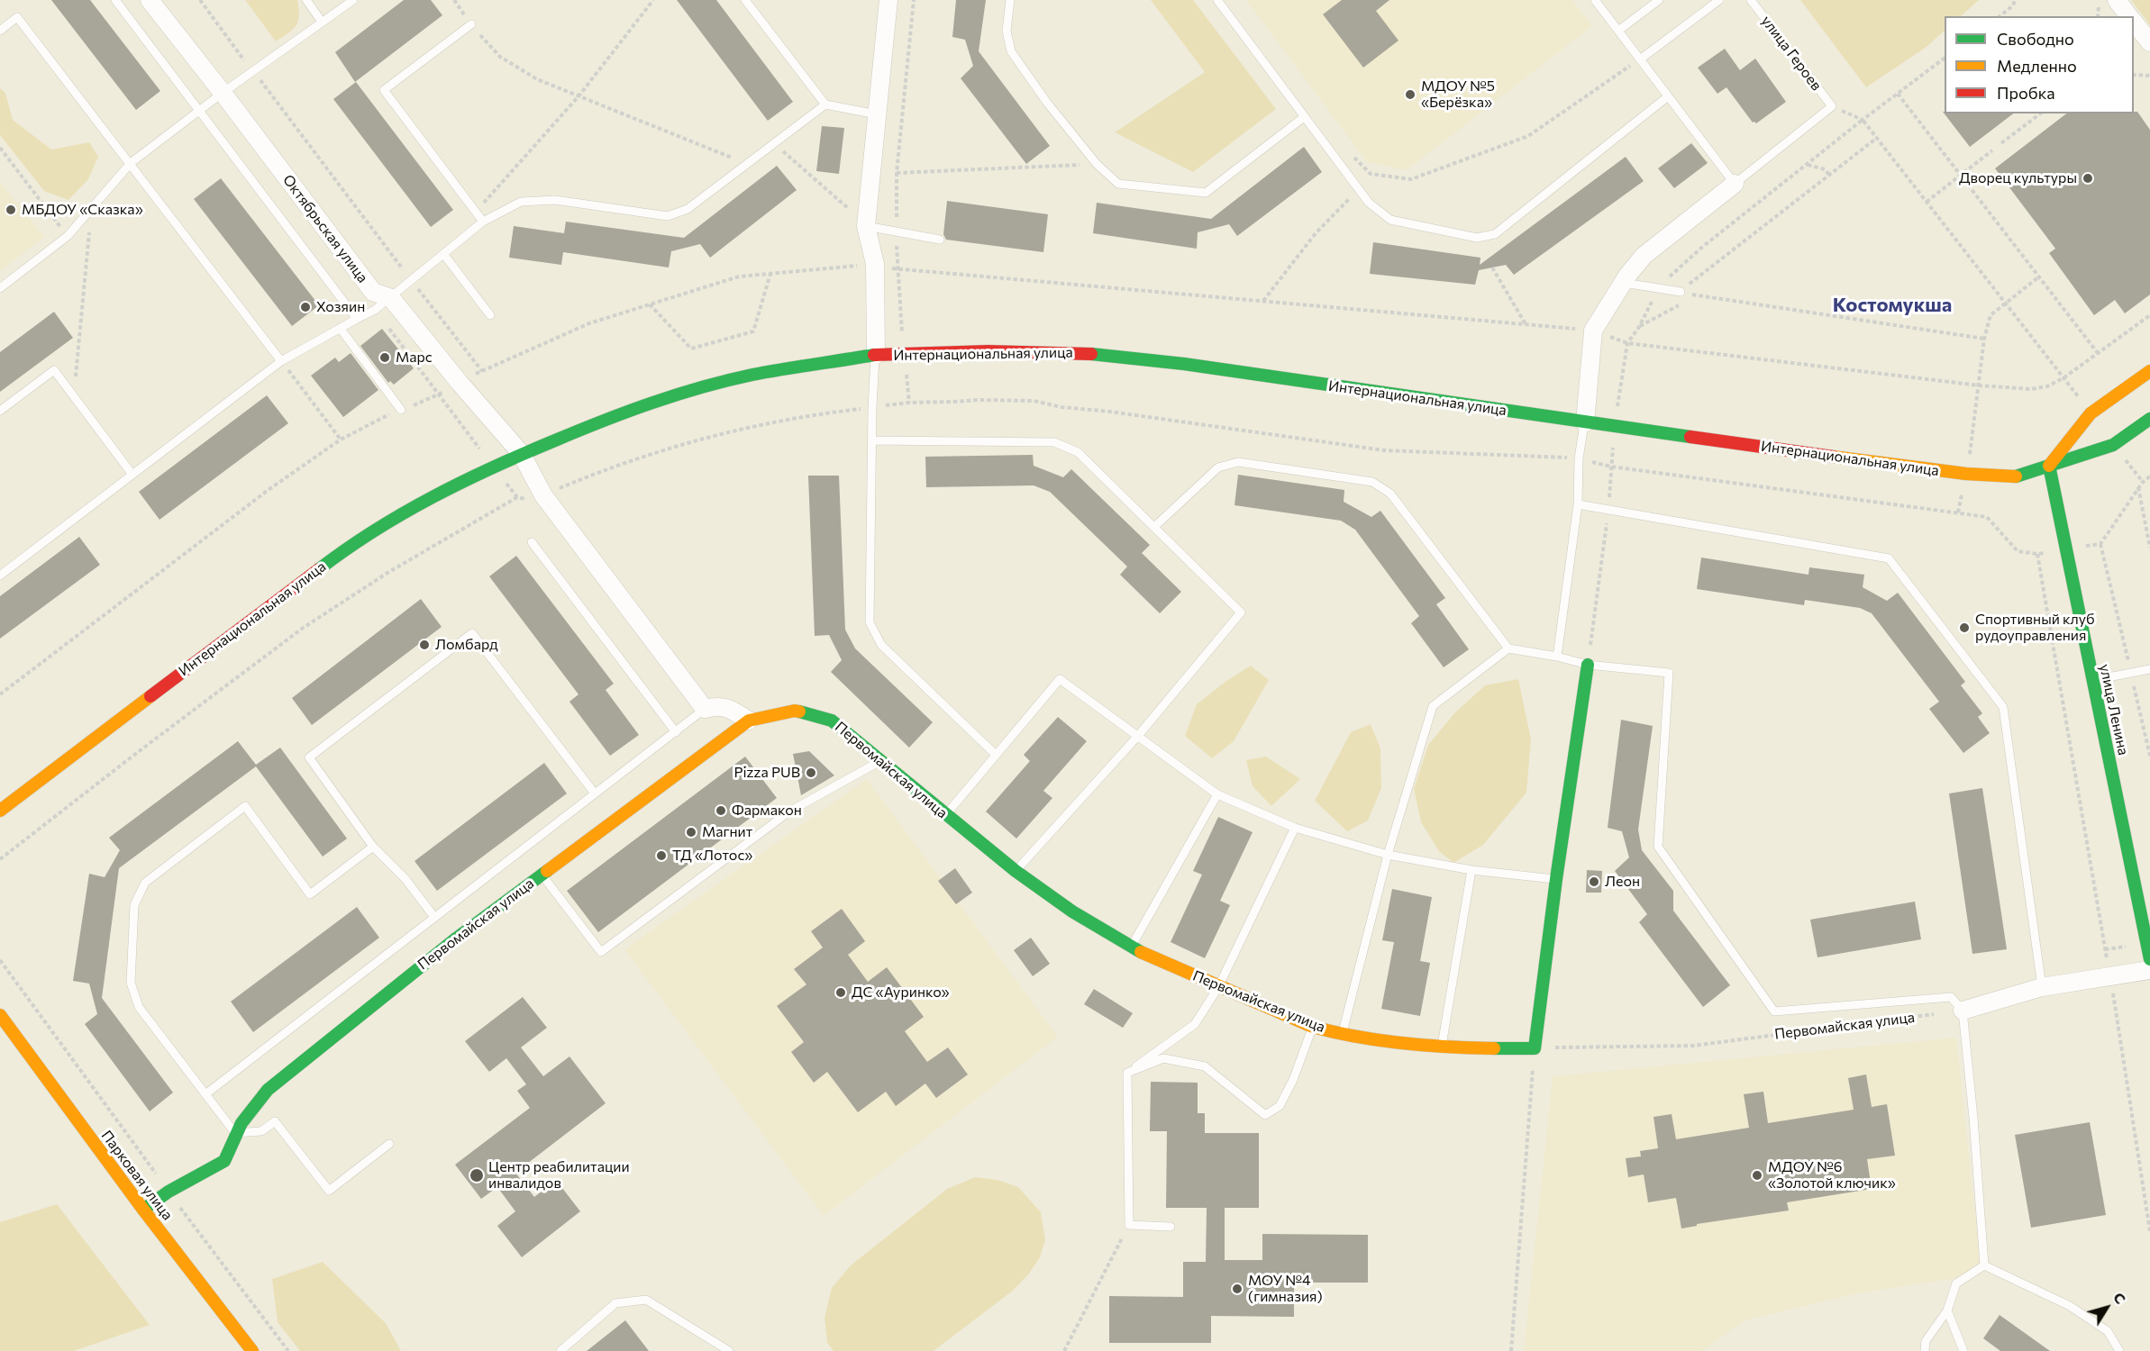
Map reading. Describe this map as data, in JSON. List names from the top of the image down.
{
  "streets": {
    "main road": [
      "Интернациональная улица",
      "улица Ленина",
      "Первомайская улица",
      "Парковая улица"
    ],
    "street": ["Октябрьская улица"],
    "lane": ["улица Героев"]
  },
  "crossings": [
    ["Октябрьская улица", "Интернациональная улица"],
    ["Интернациональная улица", "улица Ленина"],
    ["Первомайская улица", "Парковая улица"]
  ],
  "districts": ["Костомукша"],
  "places": [
    "МДОУ №5 «Берёзка»",
    "Дворец культуры",
    "МБДОУ «Сказка»",
    "Хозяин",
    "Марс",
    "Спортивный клуб рудоуправления",
    "Ломбард",
    "Pizza PUB",
    "Фармакон",
    "Магнит",
    "ТД «Лотос»",
    "Леон",
    "ДС «Ауринко»",
    "Центр реабилитации инвалидов",
    "МДОУ №6 «Золотой ключик»",
    "МОУ №4 (гимназия)"
  ],
  "legend": ["Свободно", "Медленно", "Пробка"],
  "north": "top right"
}
